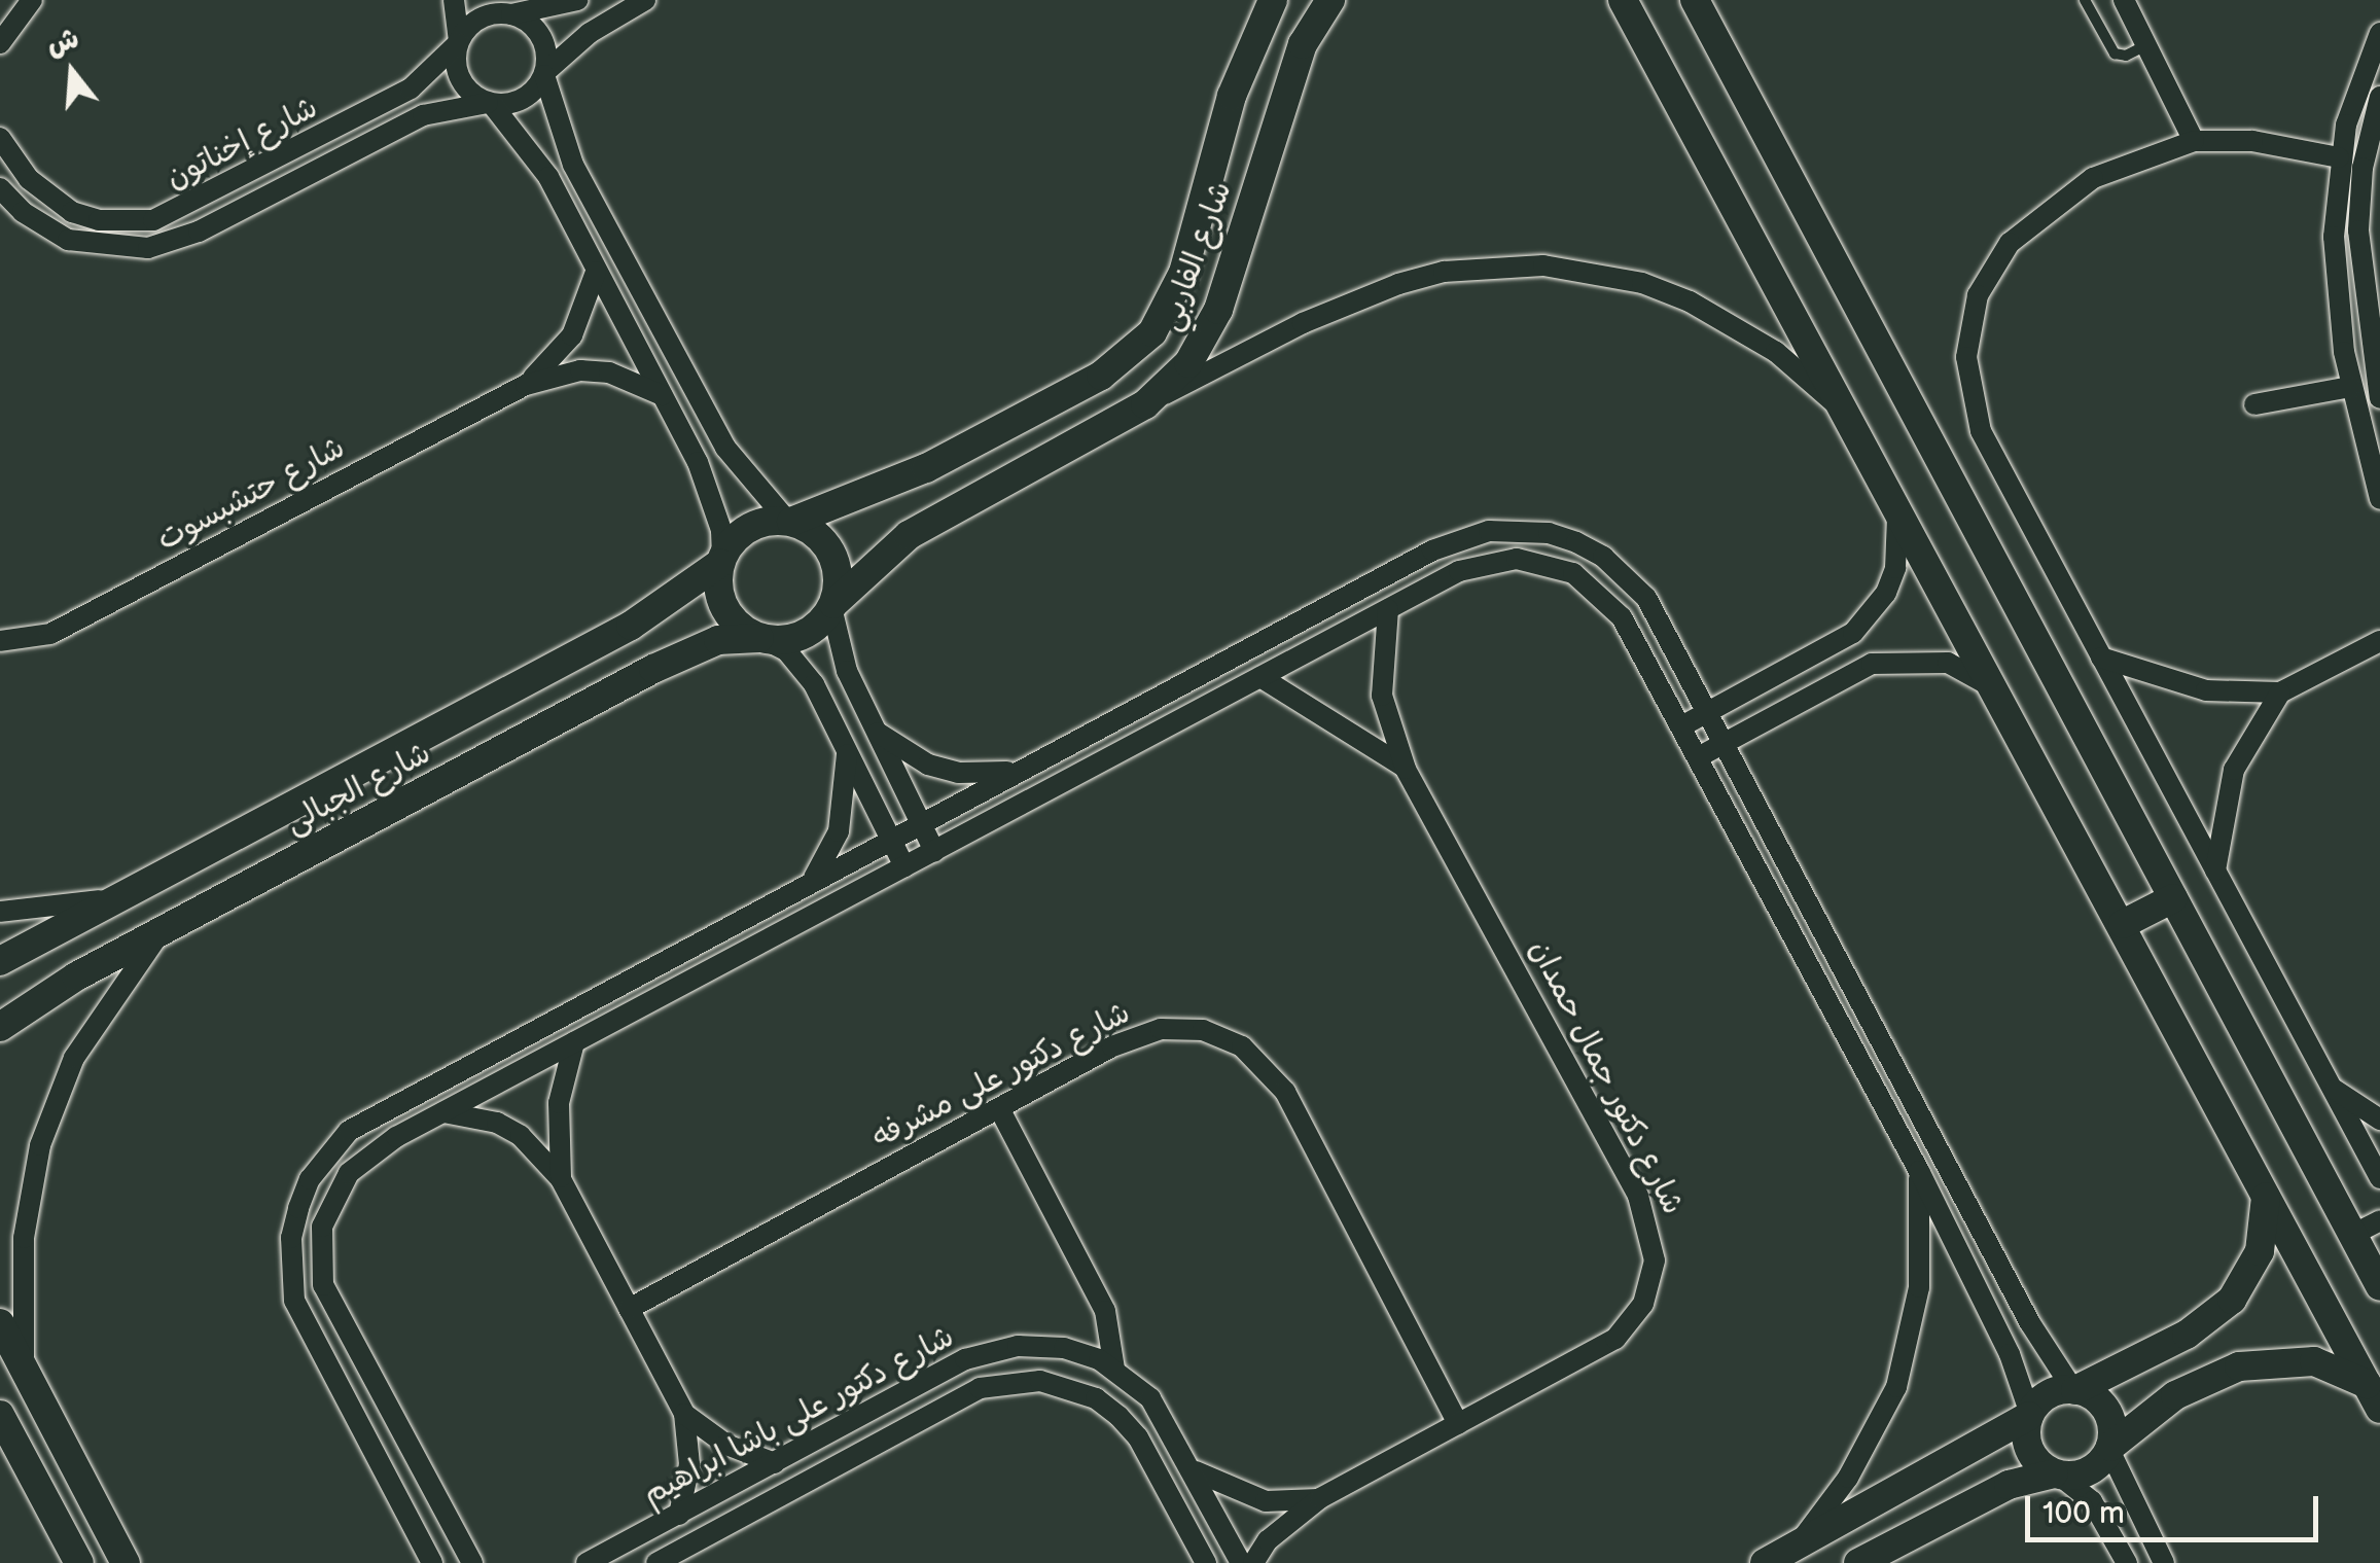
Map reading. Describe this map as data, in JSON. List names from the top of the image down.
{
  "streets": {
    "street": [
      "شارع إخناتون",
      "شارع الفاربي",
      "شارع حتشبسوت",
      "شارع الجبالى",
      "شارع دكتور على مشرفه",
      "شارع دكتور جمال حمدان",
      "شارع دكتور على باشا ابراهيم"
    ]
  },
  "crossings": [
    ["شارع الفاربي", "شارع الجبالى"],
    ["شارع دكتور على مشرفه", "شارع دكتور جمال حمدان"],
    ["شارع دكتور جمال حمدان", "شارع دكتور على باشا ابراهيم"]
  ],
  "scale_bar": "100 m",
  "north": "top"
}
